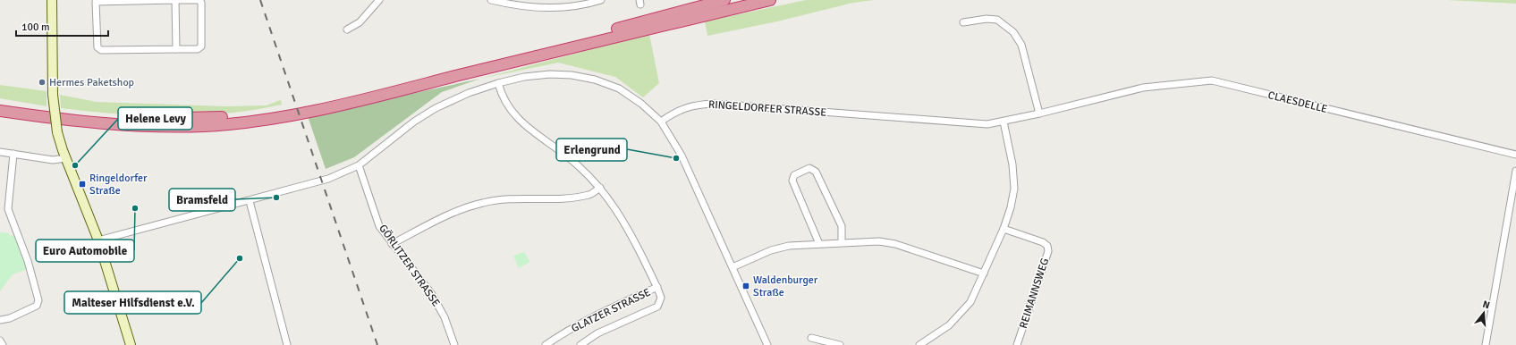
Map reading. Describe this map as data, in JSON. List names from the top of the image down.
{
  "streets": {
    "street": [
      "CLAESDELLE",
      "RINGELDORFER STRASSE",
      "GÖRLITZER STRASSE",
      "REIMANNSWEG",
      "GLATZER STRASSE"
    ]
  },
  "crossings": [
    ["CLAESDELLE", "RINGELDORFER STRASSE"]
  ],
  "places": {
    "other": [
      "Hermes Paketshop",
      "Erlengrund",
      "Helene Levy",
      "Bramsfeld",
      "Euro Automobile",
      "Malteser Hilfsdienst e.V."
    ],
    "transit": ["Ringeldorfer Straße", "Waldenburger Straße"]
  },
  "scale_bar": "100 m",
  "north": "top"
}
